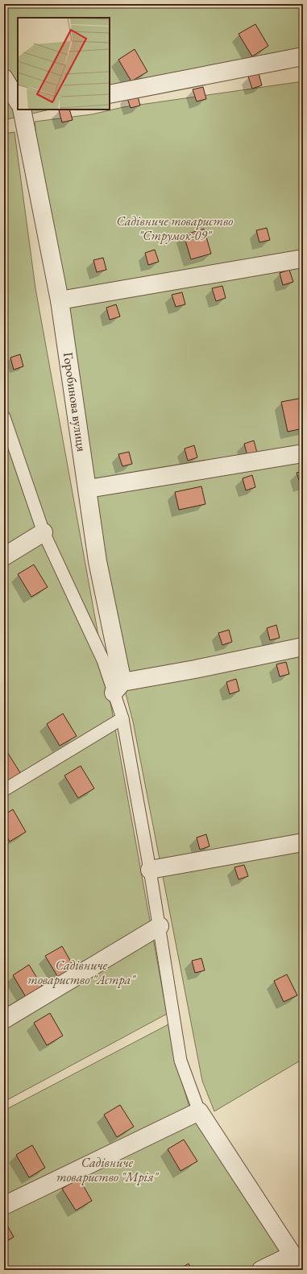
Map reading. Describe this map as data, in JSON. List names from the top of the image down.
{
  "streets": {
    "street": ["Горобинова вулиця"]
  },
  "parks": ["Садівниче товариство \"Струмок-09\"", "Садівниче товариство \"Астра\"", "Садівниче товариство \"Мрія\""]
}
